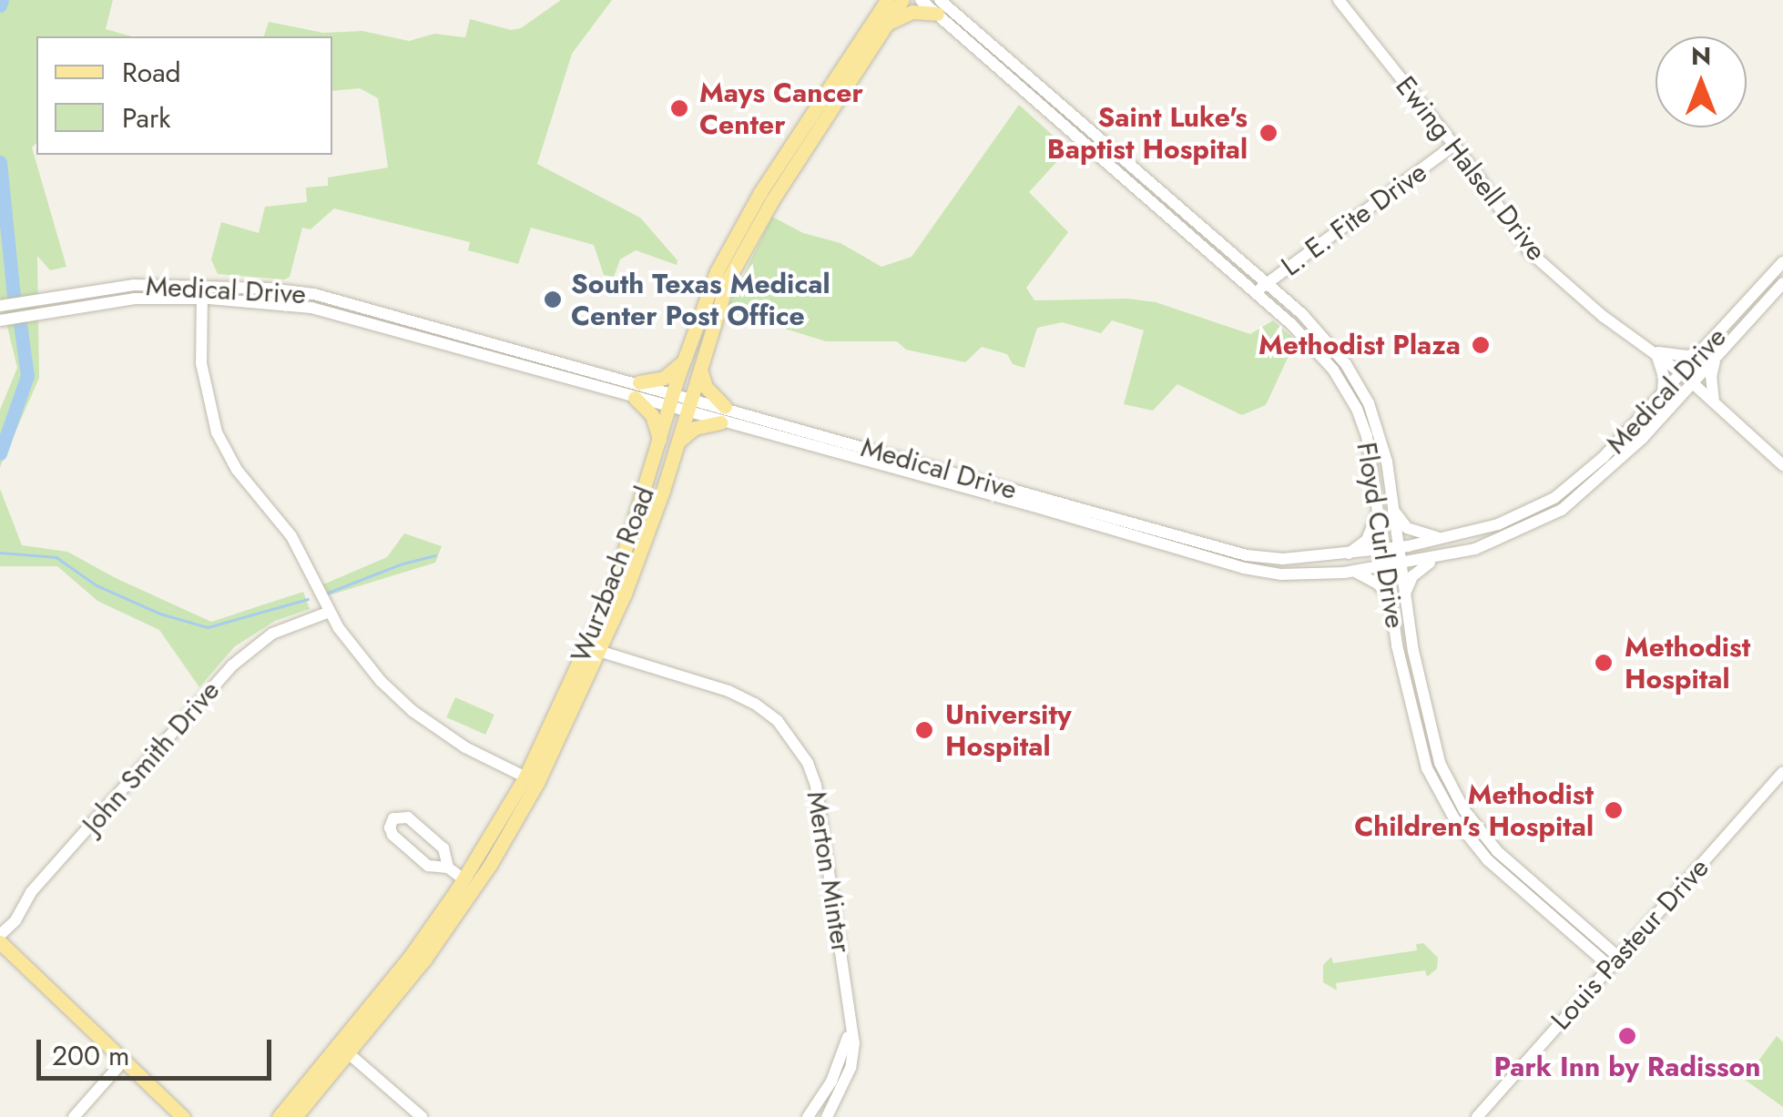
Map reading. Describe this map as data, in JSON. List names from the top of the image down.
{
  "streets": {
    "main road": ["Wurzbach Road"],
    "street": [
      "Ewing Halsell Drive",
      "L. E. Fite Drive",
      "Medical Drive",
      "Floyd Curl Drive",
      "John Smith Drive",
      "Merton Minter",
      "Louis Pasteur Drive"
    ]
  },
  "crossings": [
    ["Ewing Halsell Drive", "L. E. Fite Drive"],
    ["Ewing Halsell Drive", "Medical Drive"],
    ["L. E. Fite Drive", "Floyd Curl Drive"],
    ["Medical Drive", "Floyd Curl Drive"],
    ["Medical Drive", "Wurzbach Road"],
    ["Floyd Curl Drive", "Louis Pasteur Drive"],
    ["Wurzbach Road", "Merton Minter"]
  ],
  "places": [
    "Mays Cancer Center",
    "Saint Luke's Baptist Hospital",
    "South Texas Medical Center Post Office",
    "Methodist Plaza",
    "Methodist Hospital",
    "University Hospital",
    "Methodist Children's Hospital",
    "Park Inn by Radisson"
  ],
  "legend": ["Road", "Park"],
  "scale_bar": "200 m",
  "north": "top"
}
